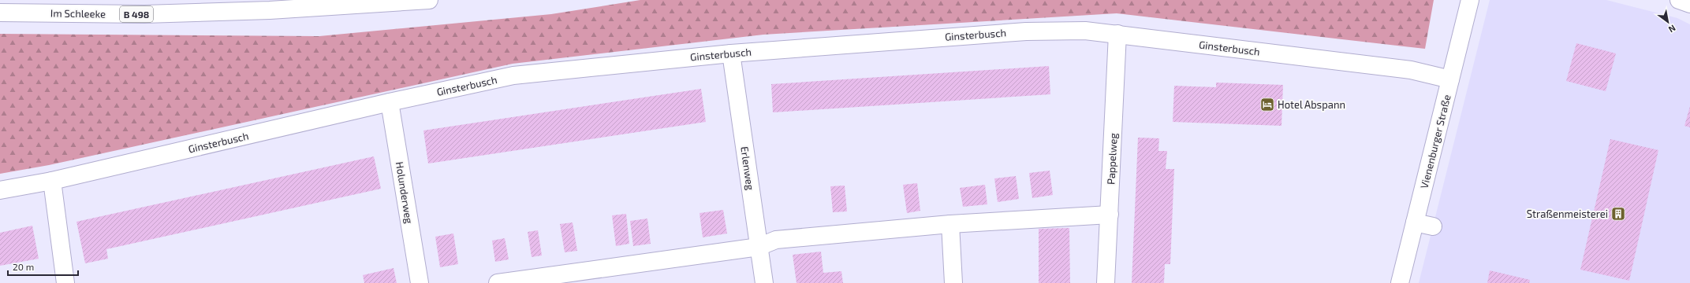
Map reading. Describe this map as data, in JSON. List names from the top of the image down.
{
  "streets": {
    "main road": [
      "Im Schleeke",
      "B 498",
      "Ginsterbusch",
      "Vienenburger Straße",
      "Pappelweg",
      "Erlenweg",
      "Holunderweg"
    ]
  },
  "crossings": [
    ["Ginsterbusch", "Vienenburger Straße"],
    ["Ginsterbusch", "Pappelweg"],
    ["Ginsterbusch", "Erlenweg"],
    ["Ginsterbusch", "Holunderweg"]
  ],
  "places": {
    "hotel": ["Hotel Abspann"],
    "building": ["Straßenmeisterei"]
  },
  "scale_bar": "20 m",
  "north": "bottom right"
}
